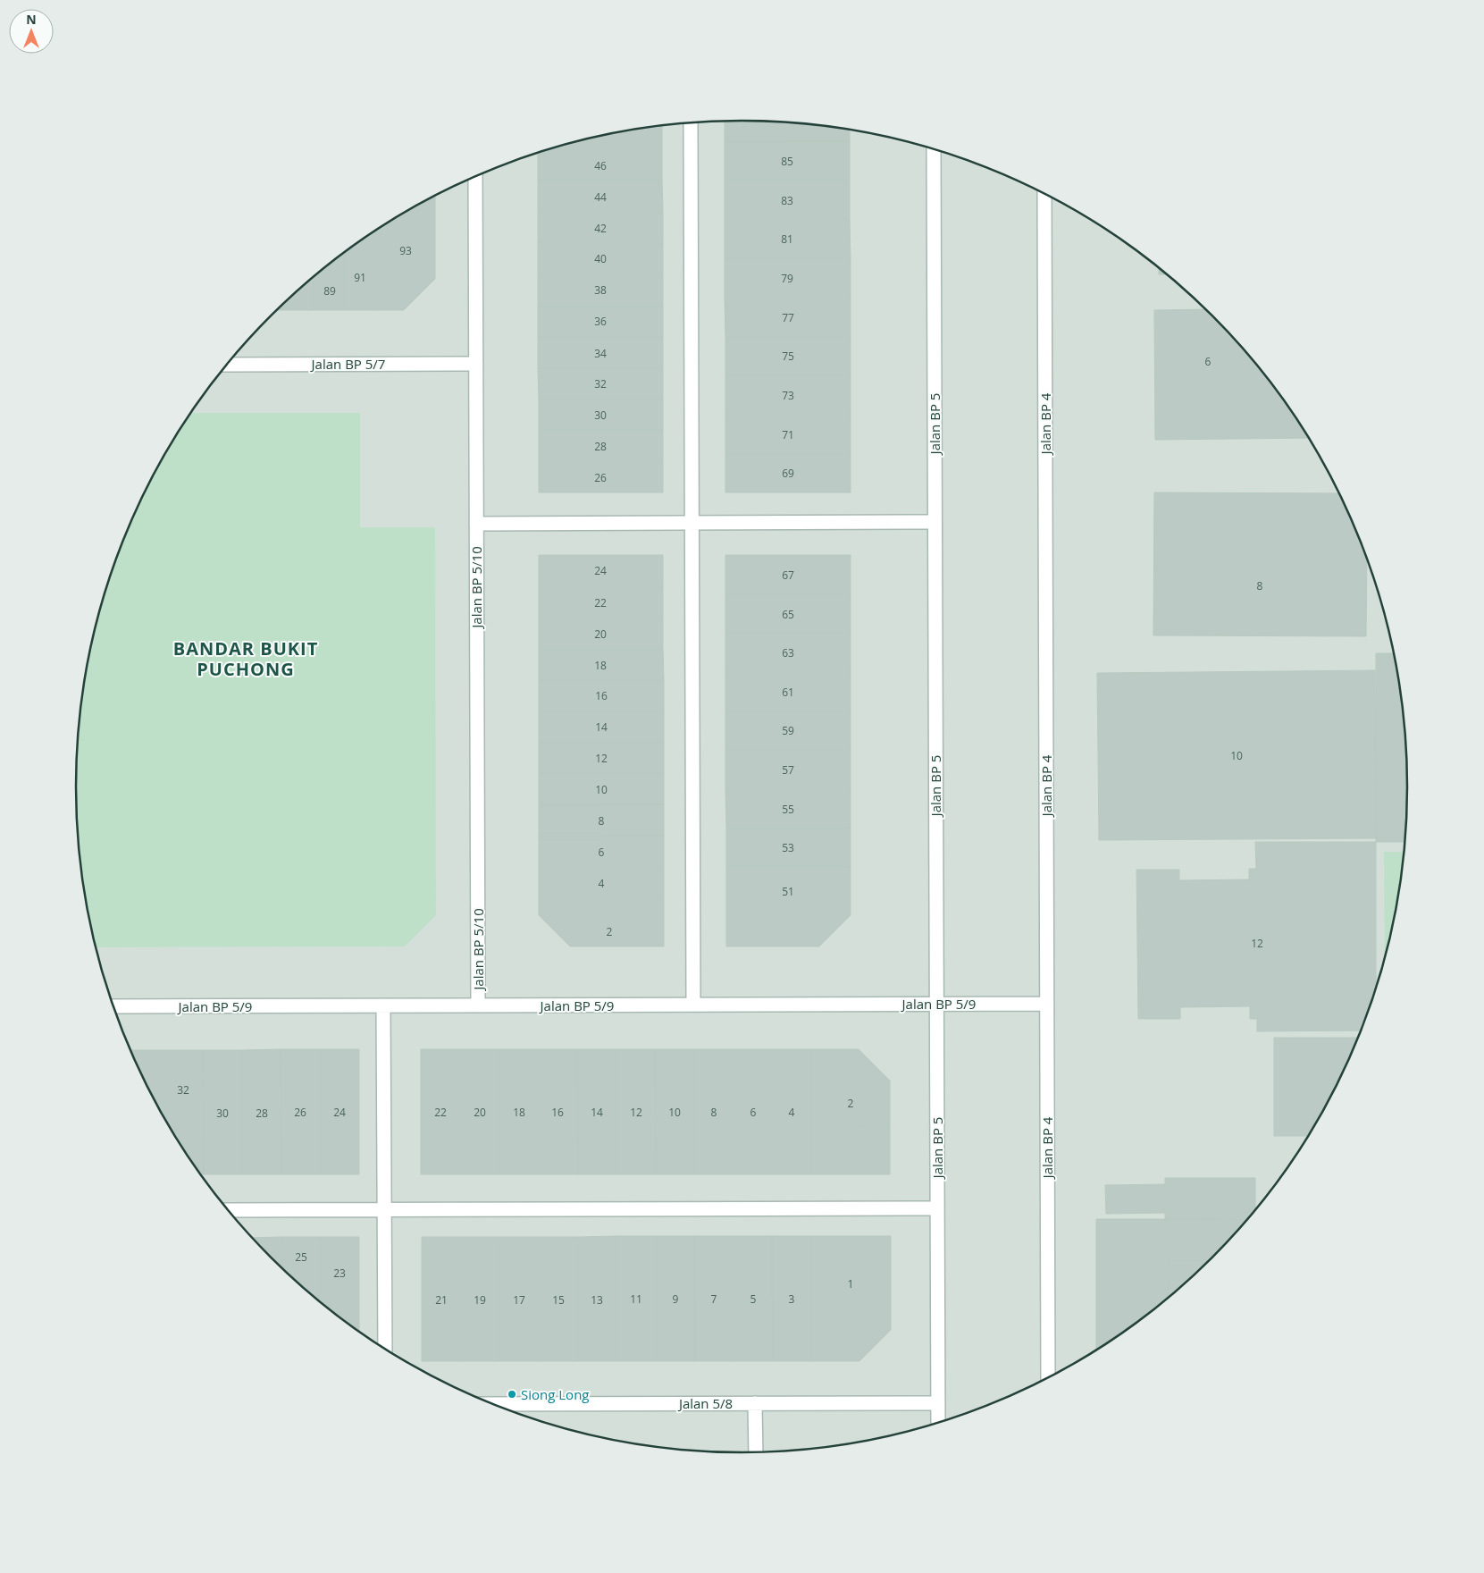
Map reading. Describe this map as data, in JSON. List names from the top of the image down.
{
  "streets": {
    "street": [
      "Jalan BP 5/7",
      "Jalan BP 5",
      "Jalan BP 4",
      "Jalan BP 5/10",
      "Jalan BP 5/9",
      "Jalan 5/8"
    ]
  },
  "crossings": [
    ["Jalan BP 5/7", "Jalan BP 5/10"],
    ["Jalan BP 5", "Jalan BP 5/9"],
    ["Jalan BP 5", "Jalan 5/8"],
    ["Jalan BP 4", "Jalan BP 5/9"],
    ["Jalan BP 5/10", "Jalan BP 5/9"]
  ],
  "districts": ["BANDAR BUKIT PUCHONG"],
  "places": ["Siong Long"],
  "house_numbers": [
    "85",
    "46",
    "44",
    "83",
    "42",
    "81",
    "93",
    "40",
    "91",
    "79",
    "38",
    "89",
    "77",
    "36",
    "34",
    "75",
    "6",
    "32",
    "73",
    "30",
    "71",
    "28",
    "69",
    "26",
    "24",
    "67",
    "8",
    "22",
    "65",
    "20",
    "63",
    "18",
    "61",
    "16",
    "14",
    "59",
    "10",
    "12",
    "57",
    "10",
    "55",
    "8",
    "53",
    "6",
    "4",
    "51",
    "2",
    "12",
    "32",
    "2",
    "26",
    "24",
    "22",
    "20",
    "18",
    "16",
    "14",
    "12",
    "10",
    "8",
    "6",
    "4",
    "30",
    "28",
    "25",
    "23",
    "1",
    "11",
    "9",
    "7",
    "5",
    "3",
    "21",
    "19",
    "17",
    "15",
    "13"
  ],
  "north": "top"
}
